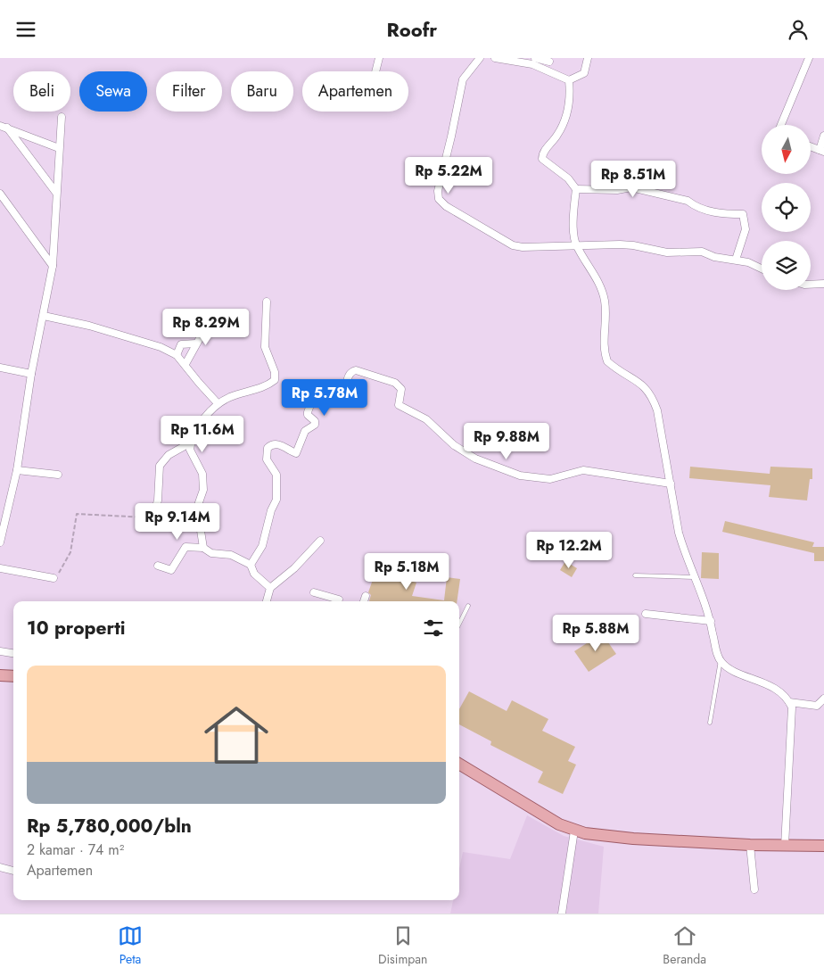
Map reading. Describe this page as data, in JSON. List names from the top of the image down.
{
  "north": "bottom",
  "page": {
    "header": "Roofr",
    "chip": [
      "Beli",
      "Sewa",
      "Filter",
      "Baru",
      "Apartemen"
    ],
    "price": [
      "Rp 5.22M",
      "Rp 8.51M",
      "Rp 8.29M",
      "Rp 5.78M",
      "Rp 11.6M",
      "Rp 9.88M",
      "Rp 9.14M",
      "Rp 12.2M",
      "Rp 5.18M",
      "Rp 5.88M"
    ],
    "heading": "10 properti",
    "list": [
      {
        "name": "Rp 5,780,000/bln",
        "note": "2 kamar · 74 m² · Apartemen"
      }
    ],
    "tabs": ["Peta", "Disimpan", "Beranda"]
  }
}
